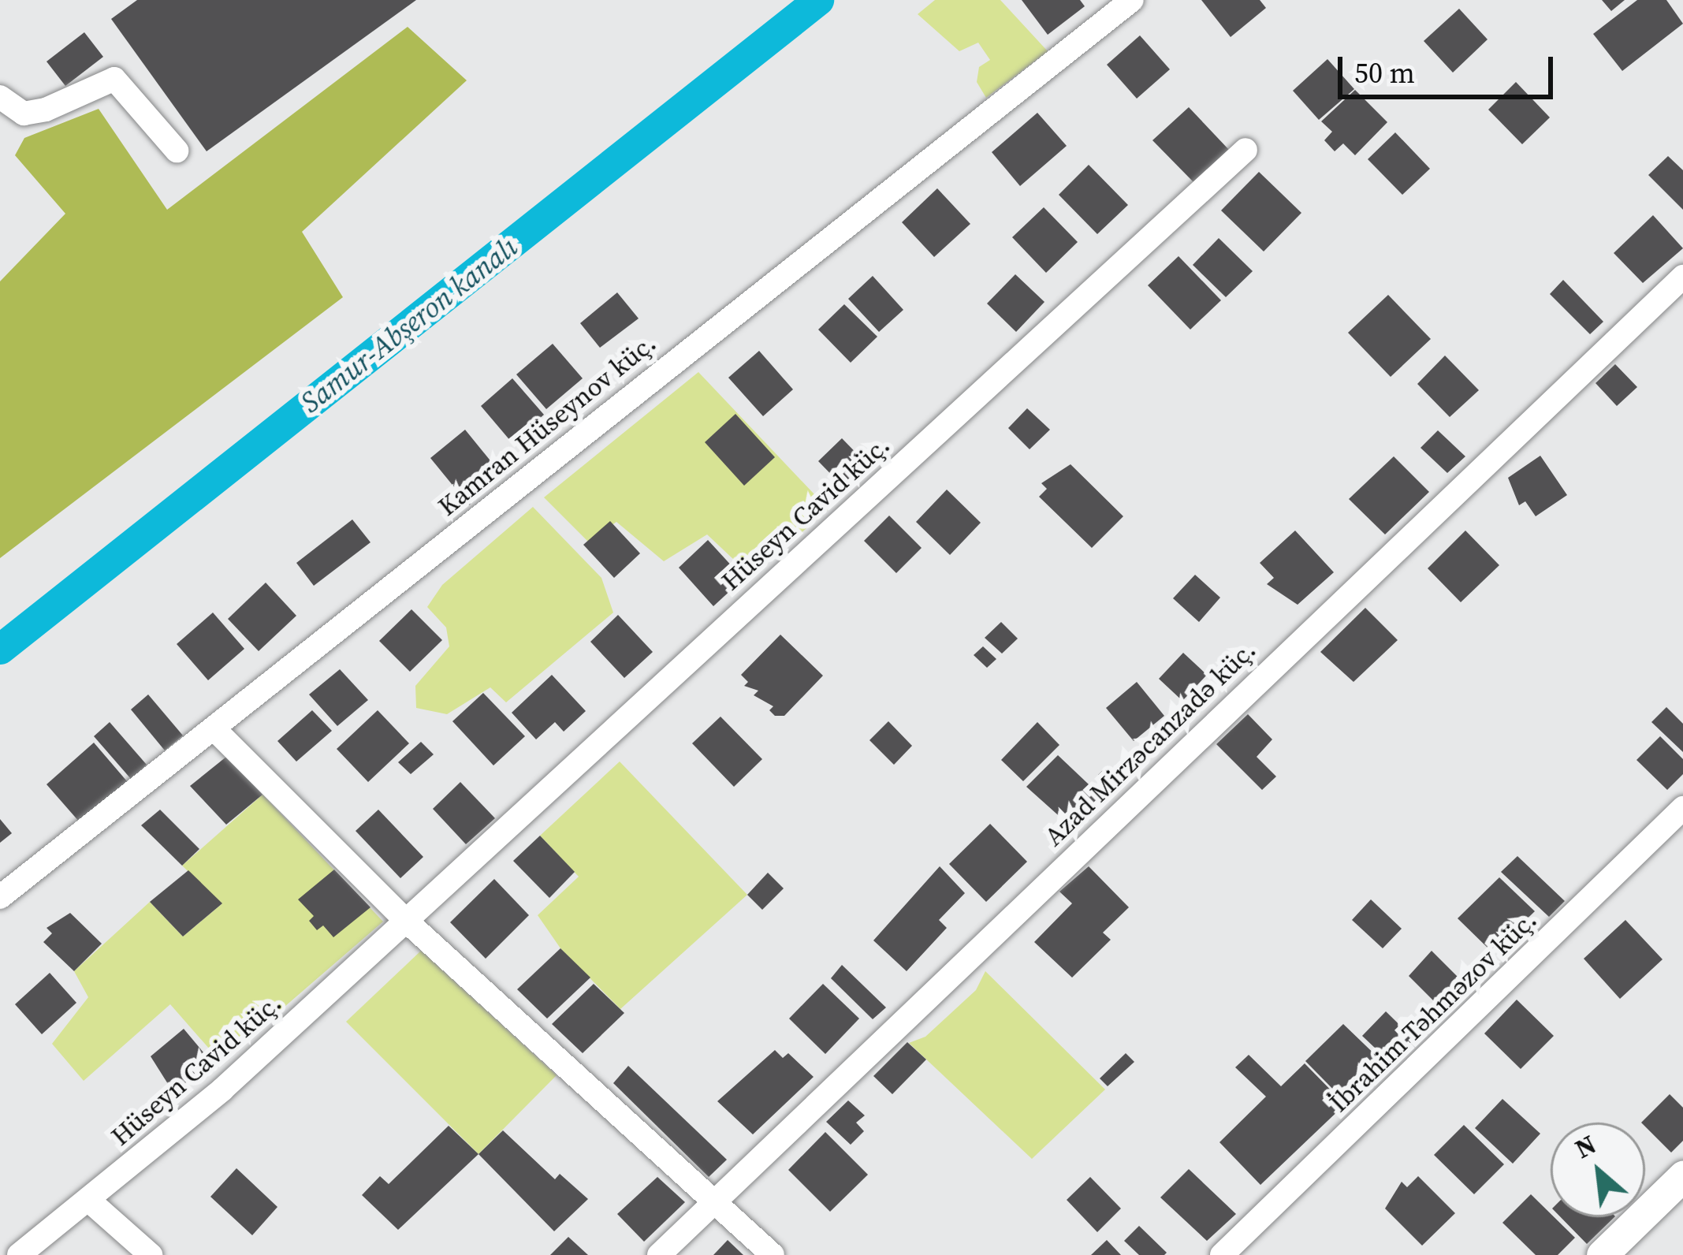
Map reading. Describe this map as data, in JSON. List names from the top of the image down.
{
  "streets": {
    "street": [
      "Kamran Hüseynov küç.",
      "Hüseyn Cavid küç.",
      "Azad Mirzəcanzadə küç.",
      "İbrahim Təhməzov küç."
    ]
  },
  "water": ["Samur-Abşeron kanalı"],
  "scale_bar": "50 m",
  "north": "top left"
}
